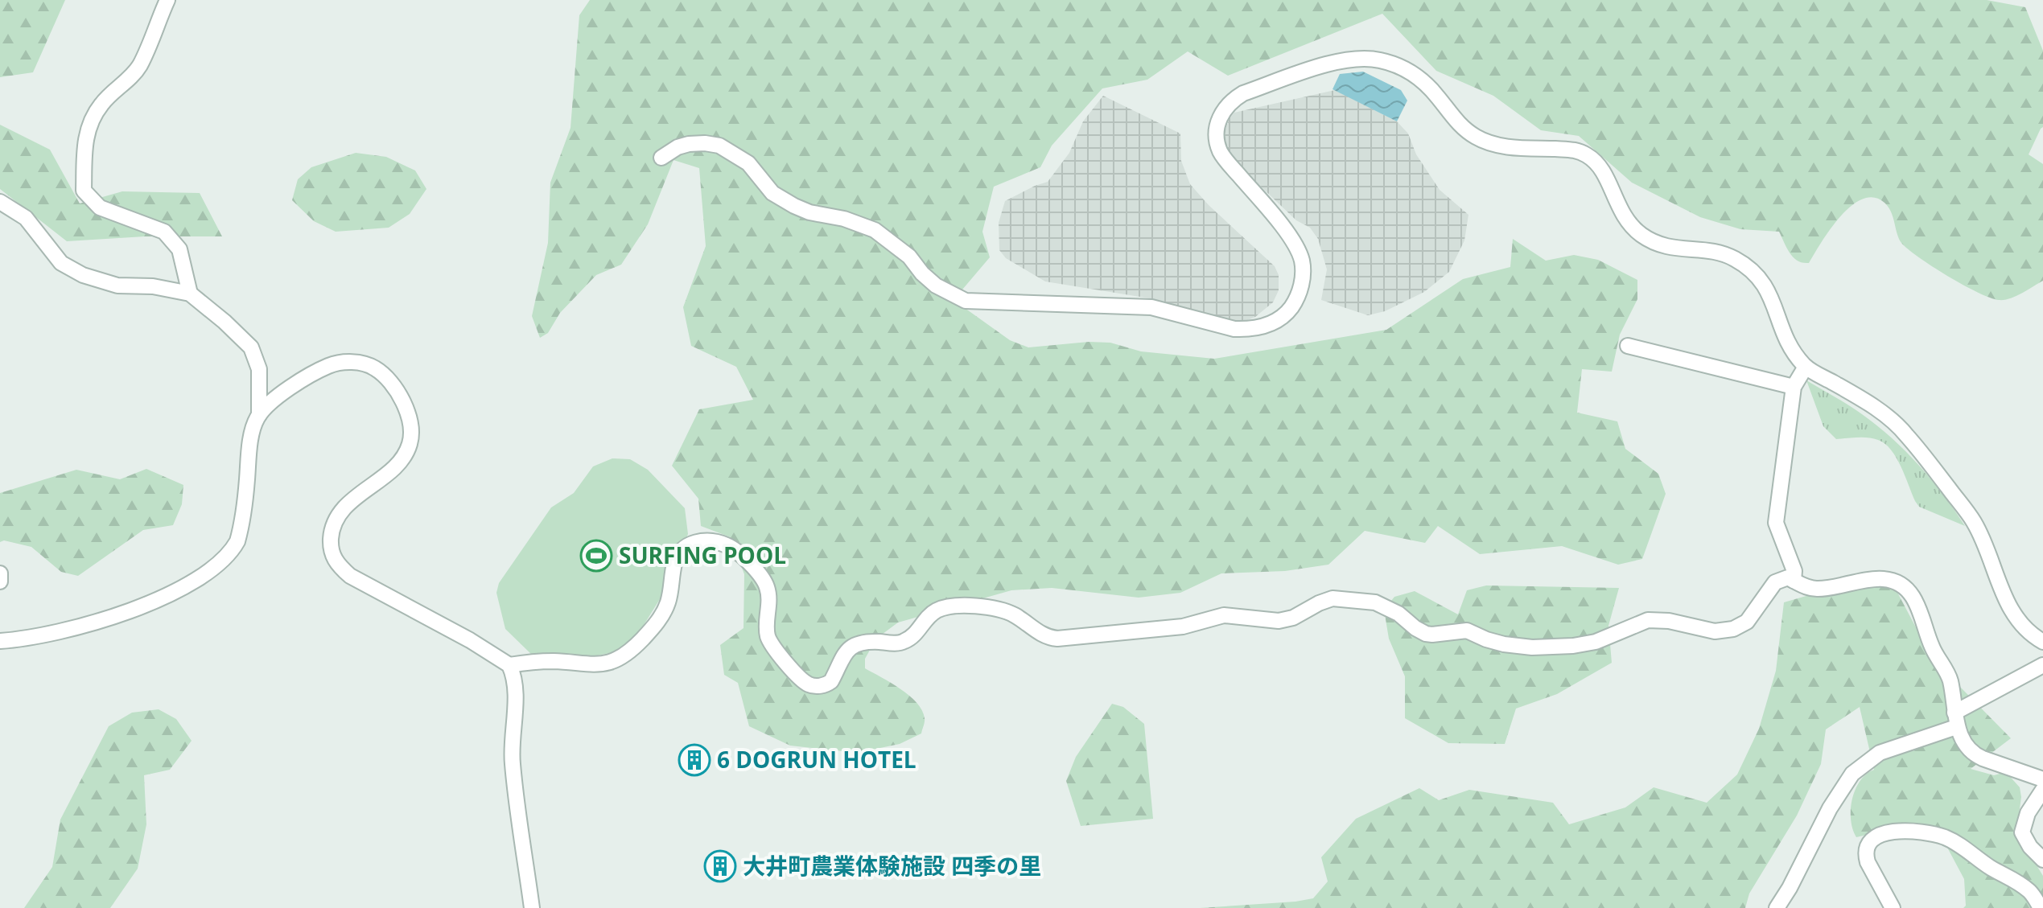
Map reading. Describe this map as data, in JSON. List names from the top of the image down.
{
  "places": {
    "sports": ["SURFING POOL"],
    "building": ["6 DOGRUN HOTEL", "大井町農業体験施設 四季の里"]
  }
}
